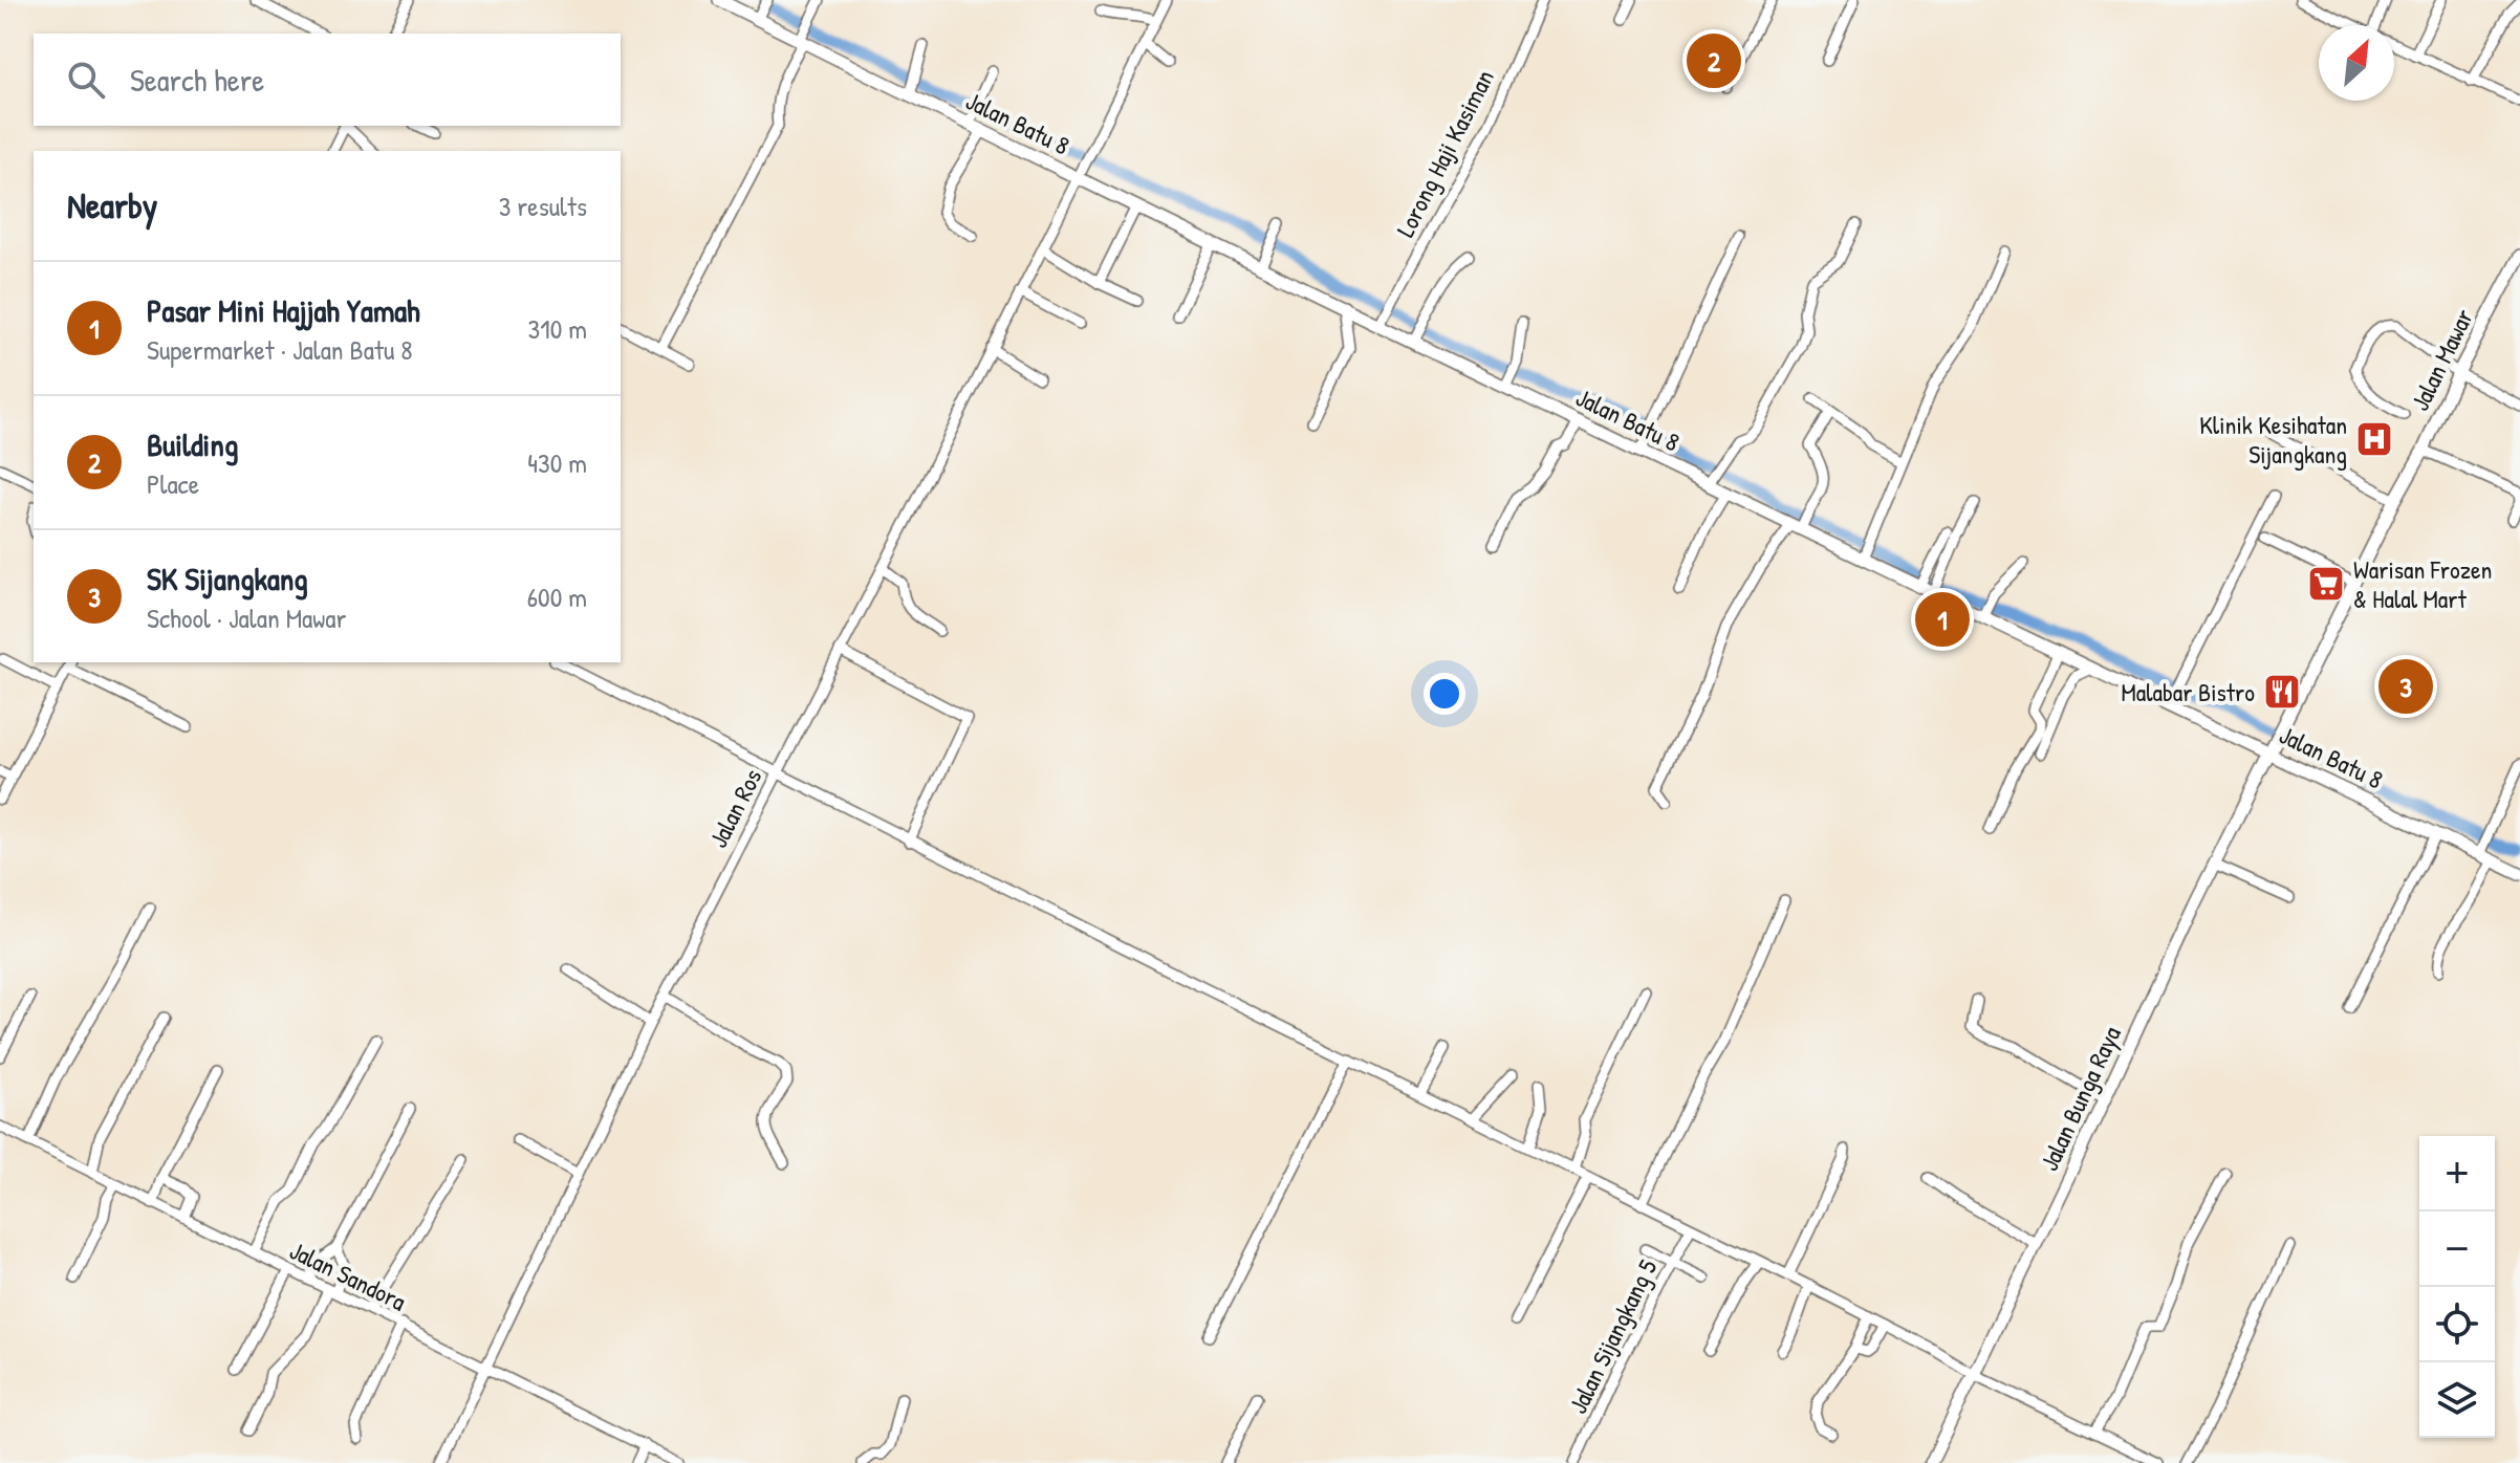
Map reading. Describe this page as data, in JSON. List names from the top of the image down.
{
  "streets": {
    "street": [
      "Jalan Batu 8",
      "Lorong Haji Kasiman",
      "Jalan Mawar",
      "Jalan Ros",
      "Jalan Bunga Raya",
      "Jalan Sandora",
      "Jalan Sijangkang 5"
    ]
  },
  "crossings": [
    ["Jalan Batu 8", "Lorong Haji Kasiman"],
    ["Jalan Batu 8", "Jalan Mawar"],
    ["Jalan Batu 8", "Jalan Ros"],
    ["Jalan Batu 8", "Jalan Bunga Raya"],
    ["Jalan Mawar", "Jalan Bunga Raya"],
    ["Jalan Ros", "Jalan Sandora"]
  ],
  "places": {
    "hospital": ["Klinik Kesihatan Sijangkang"],
    "supermarket": ["Warisan Frozen & Halal Mart"],
    "restaurant": ["Malabar Bistro"]
  },
  "north": "top right",
  "page": {
    "pins": ["2", "1", "3"],
    "search": "Search here",
    "heading": ["Nearby", "3 results"],
    "list": [
      {
        "mark": "1",
        "name": "Pasar Mini Hajjah Yamah",
        "note": "Supermarket · Jalan Batu 8",
        "value": "310 m"
      },
      {
        "mark": "2",
        "name": "Building",
        "note": "Place",
        "value": "430 m"
      },
      {
        "mark": "3",
        "name": "SK Sijangkang",
        "note": "School · Jalan Mawar",
        "value": "600 m"
      }
    ],
    "map_buttons": ["+", "−"]
  }
}
